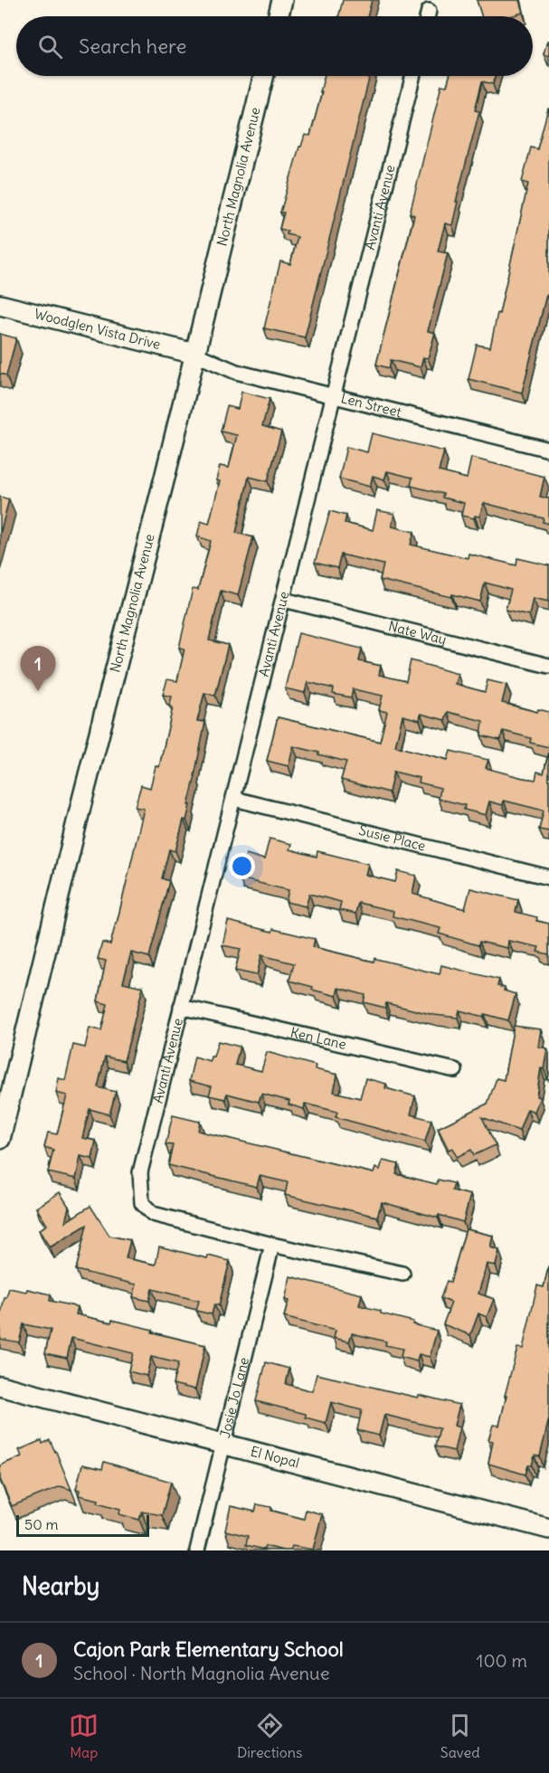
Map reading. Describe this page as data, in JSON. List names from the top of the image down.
{
  "streets": {
    "main road": ["North Magnolia Avenue", "Woodglen Vista Drive", "El Nopal"],
    "street": [
      "Avanti Avenue",
      "Len Street",
      "Nate Way",
      "Susie Place",
      "Ken Lane",
      "Josie Jo Lane"
    ]
  },
  "crossings": [
    ["North Magnolia Avenue", "Woodglen Vista Drive"],
    ["North Magnolia Avenue", "Len Street"],
    ["Avanti Avenue", "Len Street"],
    ["Avanti Avenue", "Nate Way"],
    ["Avanti Avenue", "Susie Place"],
    ["Avanti Avenue", "Ken Lane"],
    ["Avanti Avenue", "Josie Jo Lane"],
    ["Woodglen Vista Drive", "Len Street"],
    ["Josie Jo Lane", "El Nopal"]
  ],
  "scale_bar": "50 m",
  "page": {
    "search": "Search here",
    "pins": "1",
    "scale": "50 m",
    "heading": "Nearby",
    "list": [
      {
        "mark": "1",
        "name": "Cajon Park Elementary School",
        "note": "School · North Magnolia Avenue",
        "value": "100 m"
      }
    ],
    "nav": ["Map", "Directions", "Saved"]
  }
}
